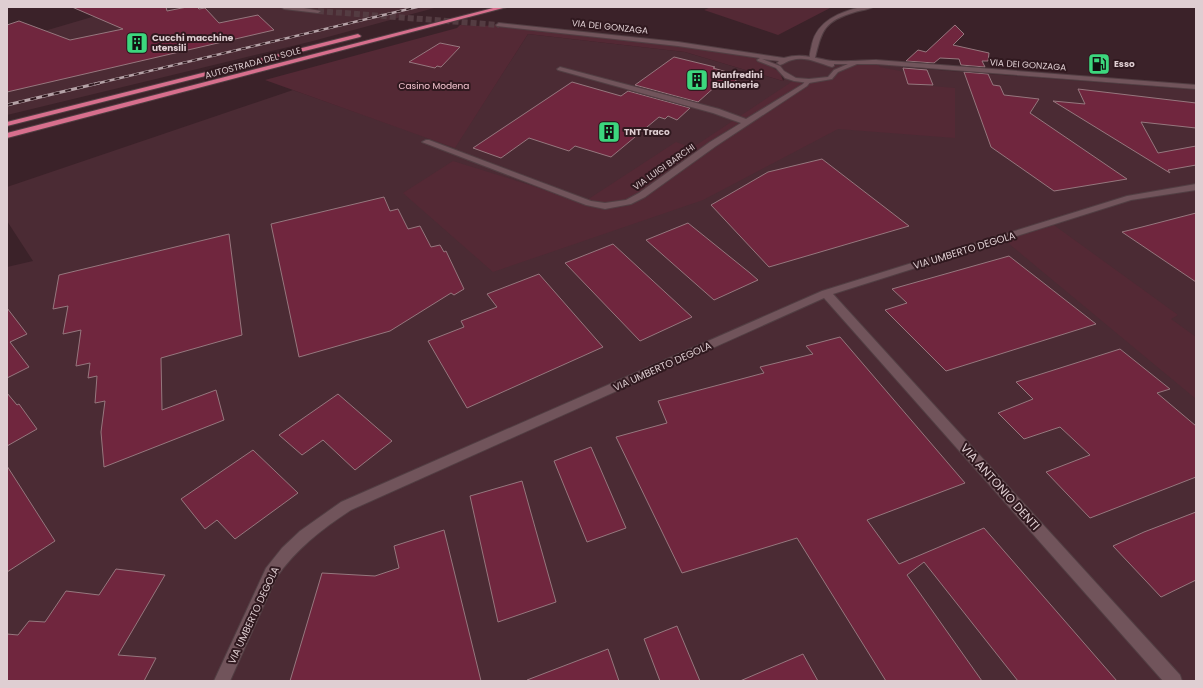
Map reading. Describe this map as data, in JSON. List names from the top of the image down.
{
  "streets": {
    "highway": ["AUTOSTRADA DEL SOLE"],
    "street": [
      "VIA DEI GONZAGA",
      "VIA LUIGI BARCHI",
      "VIA UMBERTO DEGOLA",
      "VIA ANTONIO DENTI"
    ]
  },
  "crossings": [
    ["VIA DEI GONZAGA", "VIA LUIGI BARCHI"],
    ["VIA UMBERTO DEGOLA", "VIA ANTONIO DENTI"]
  ],
  "parks": ["Casino Modena"],
  "places": {
    "building": ["Cucchi macchine utensili", "Manfredini Bullonerie", "TNT Traco"],
    "fuel station": ["Esso"]
  }
}
